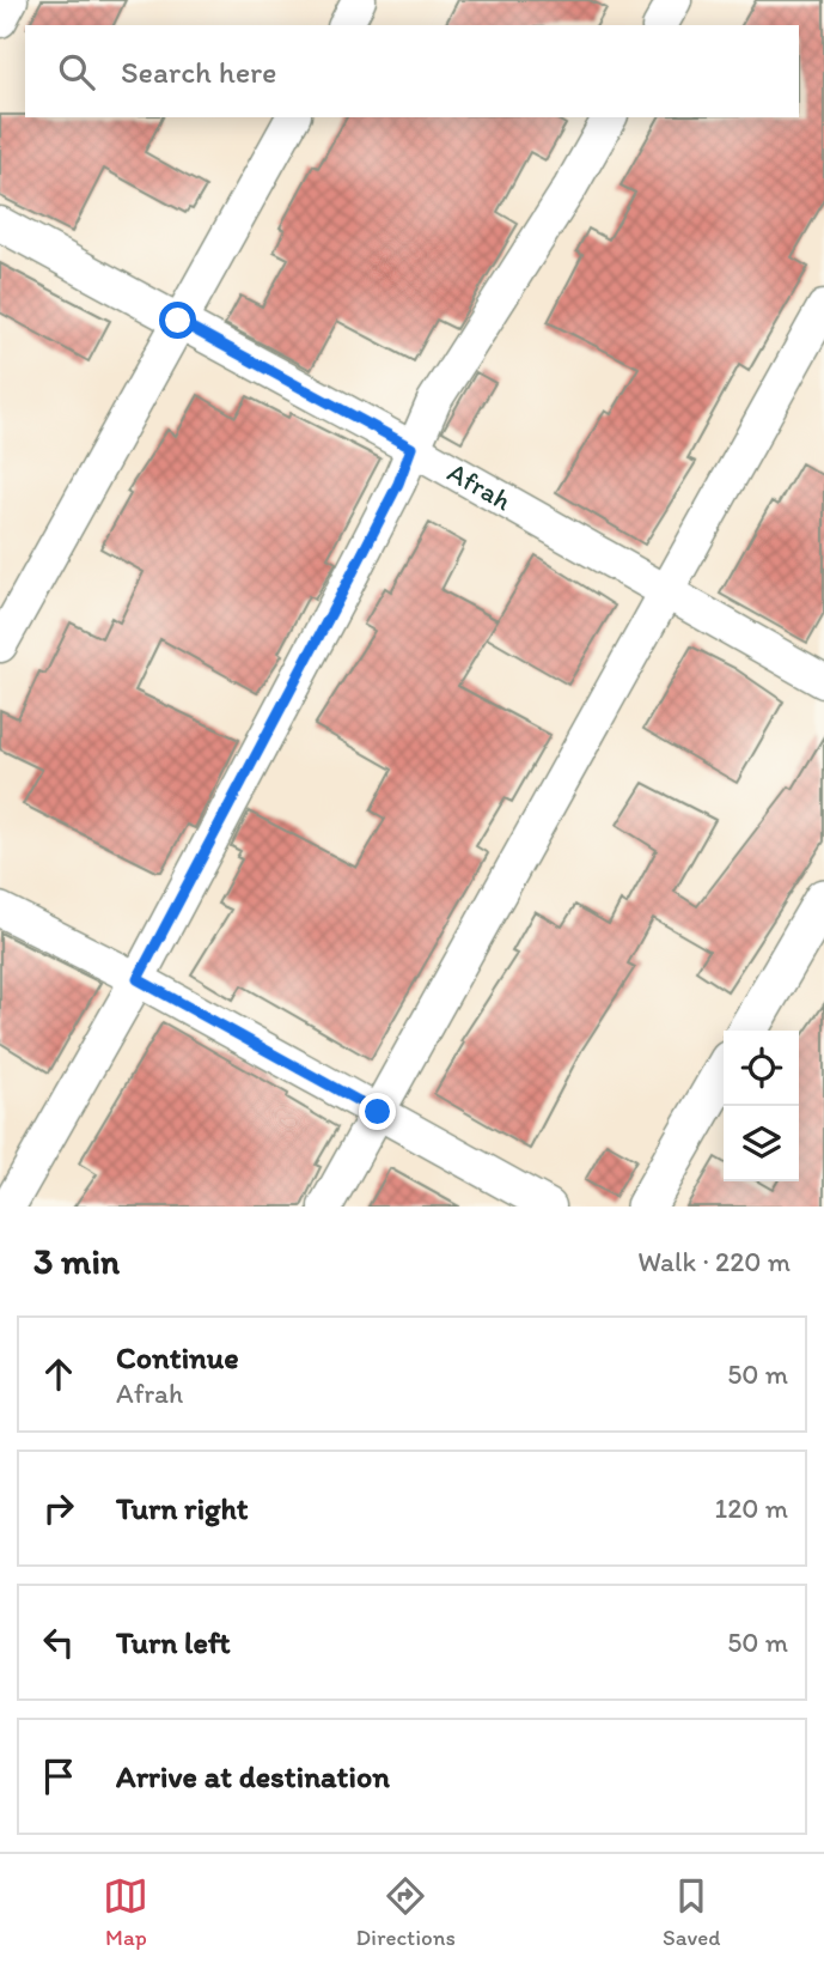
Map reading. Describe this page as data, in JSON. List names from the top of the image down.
{
  "streets": {
    "street": ["Afrah"]
  },
  "page": {
    "search": "Search here",
    "heading": ["3 min", "Walk · 220 m"],
    "list": [
      ["Continue", "Afrah", "50 m"],
      ["Turn right", "120 m"],
      ["Turn left", "50 m"],
      "Arrive at destination"
    ],
    "nav": ["Map", "Directions", "Saved"]
  }
}
